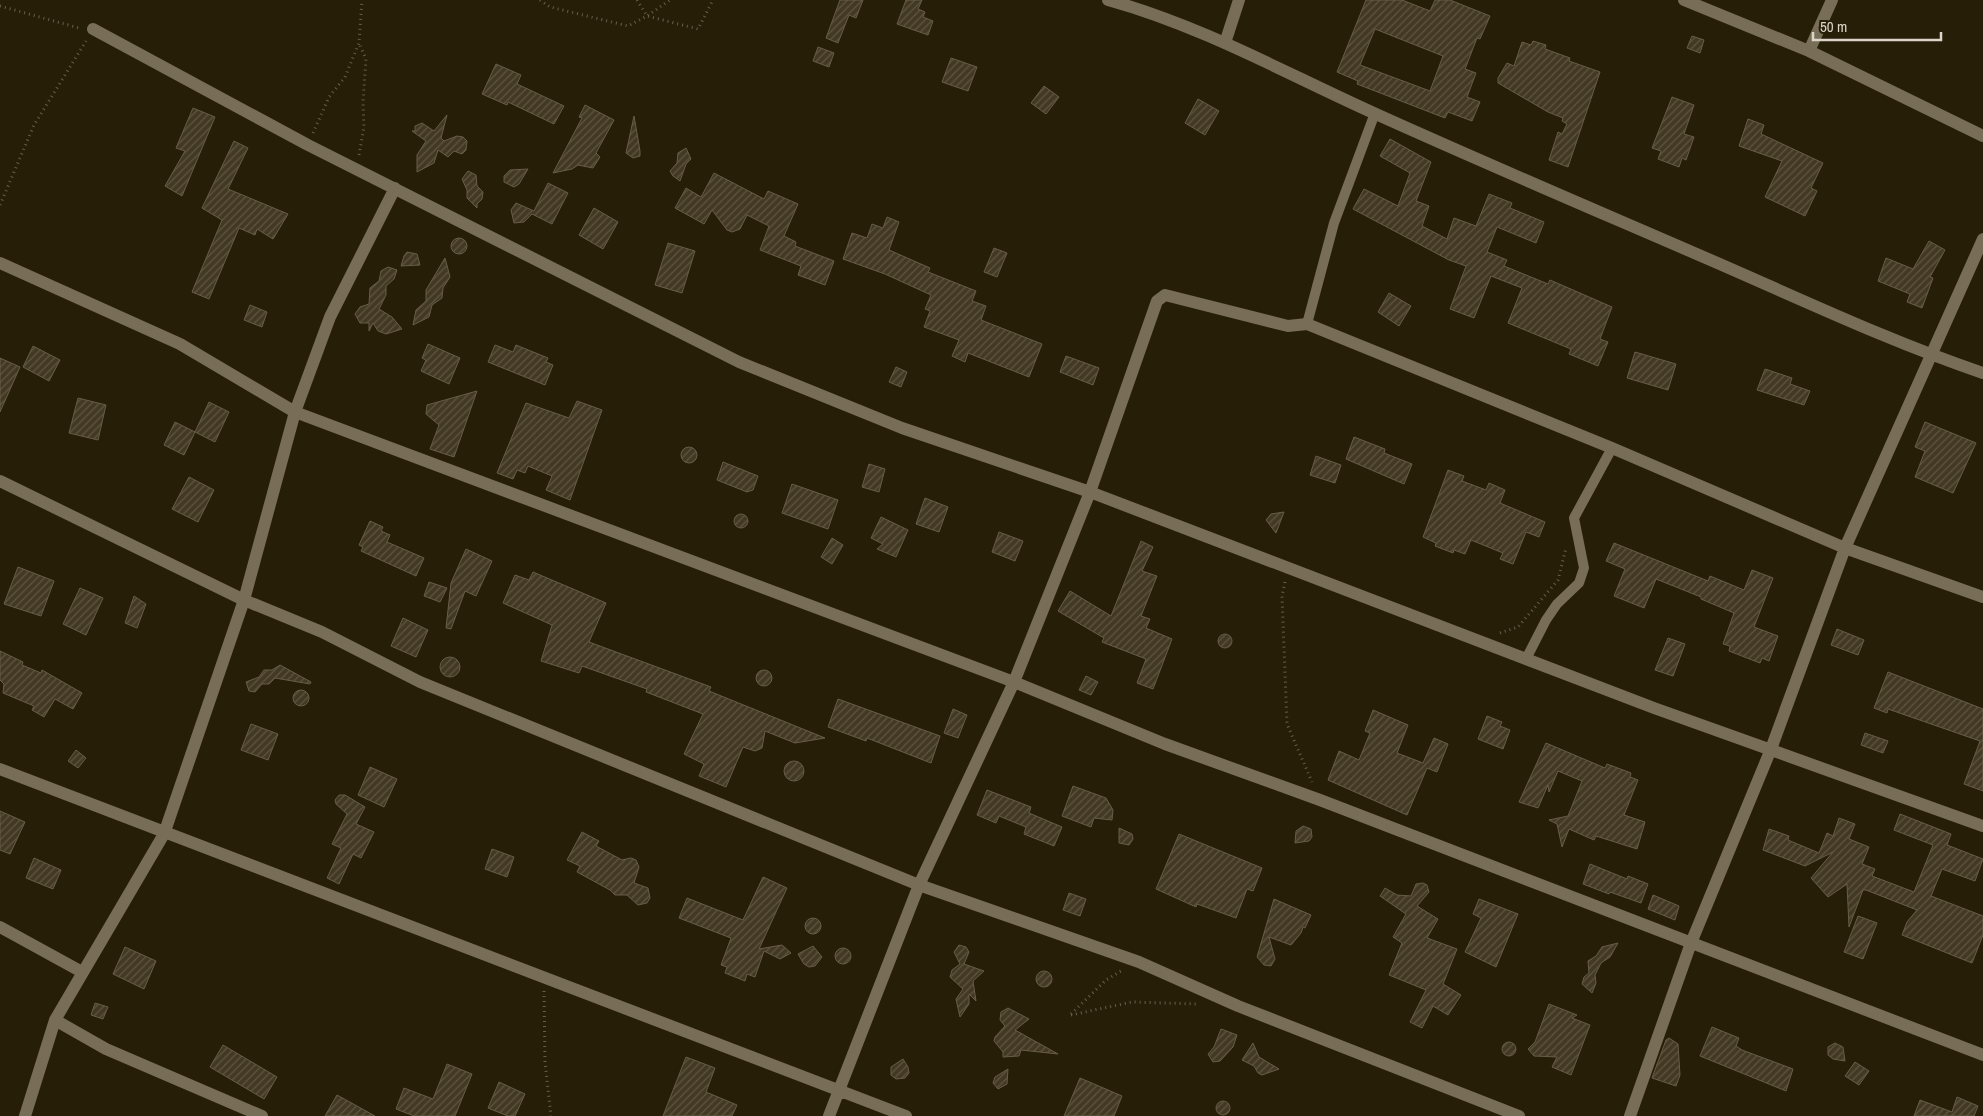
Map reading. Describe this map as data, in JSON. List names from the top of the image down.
{
  "scale_bar": "50 m"
}
